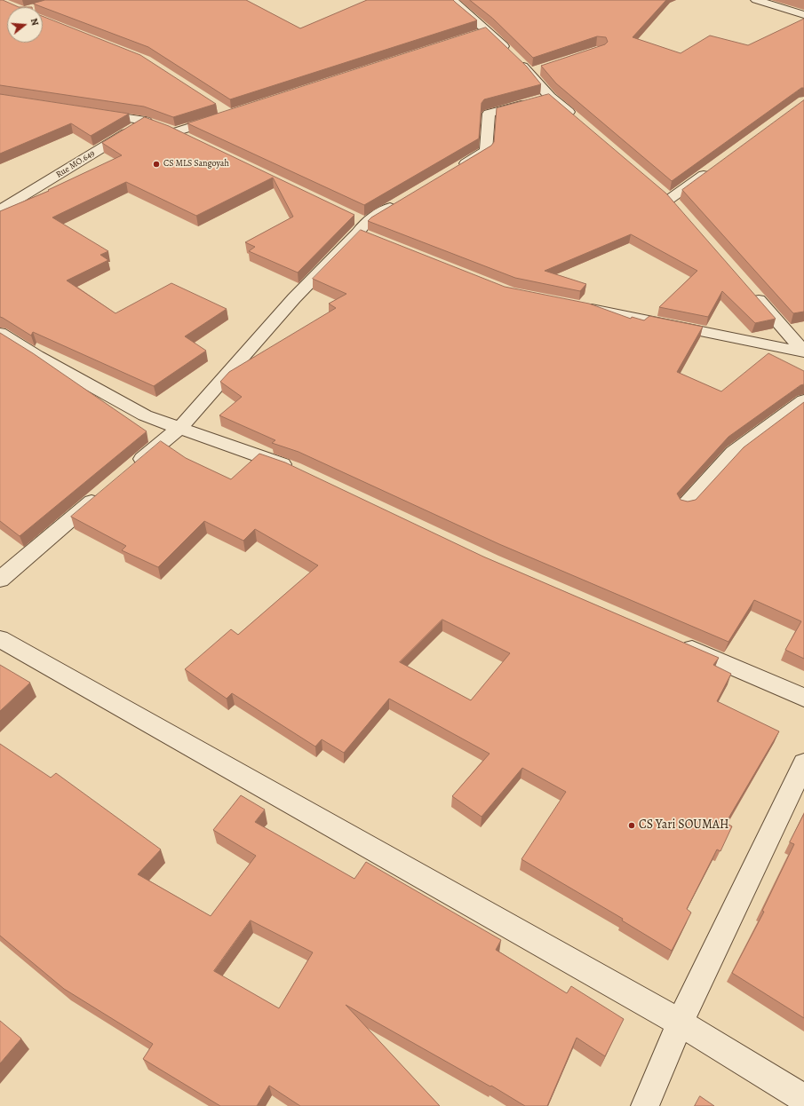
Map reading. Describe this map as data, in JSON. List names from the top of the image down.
{
  "streets": {
    "street": ["Rue MO.649"]
  },
  "places": ["CS MLS Sangoyah", "CS Yari SOUMAH"],
  "north": "right"
}
